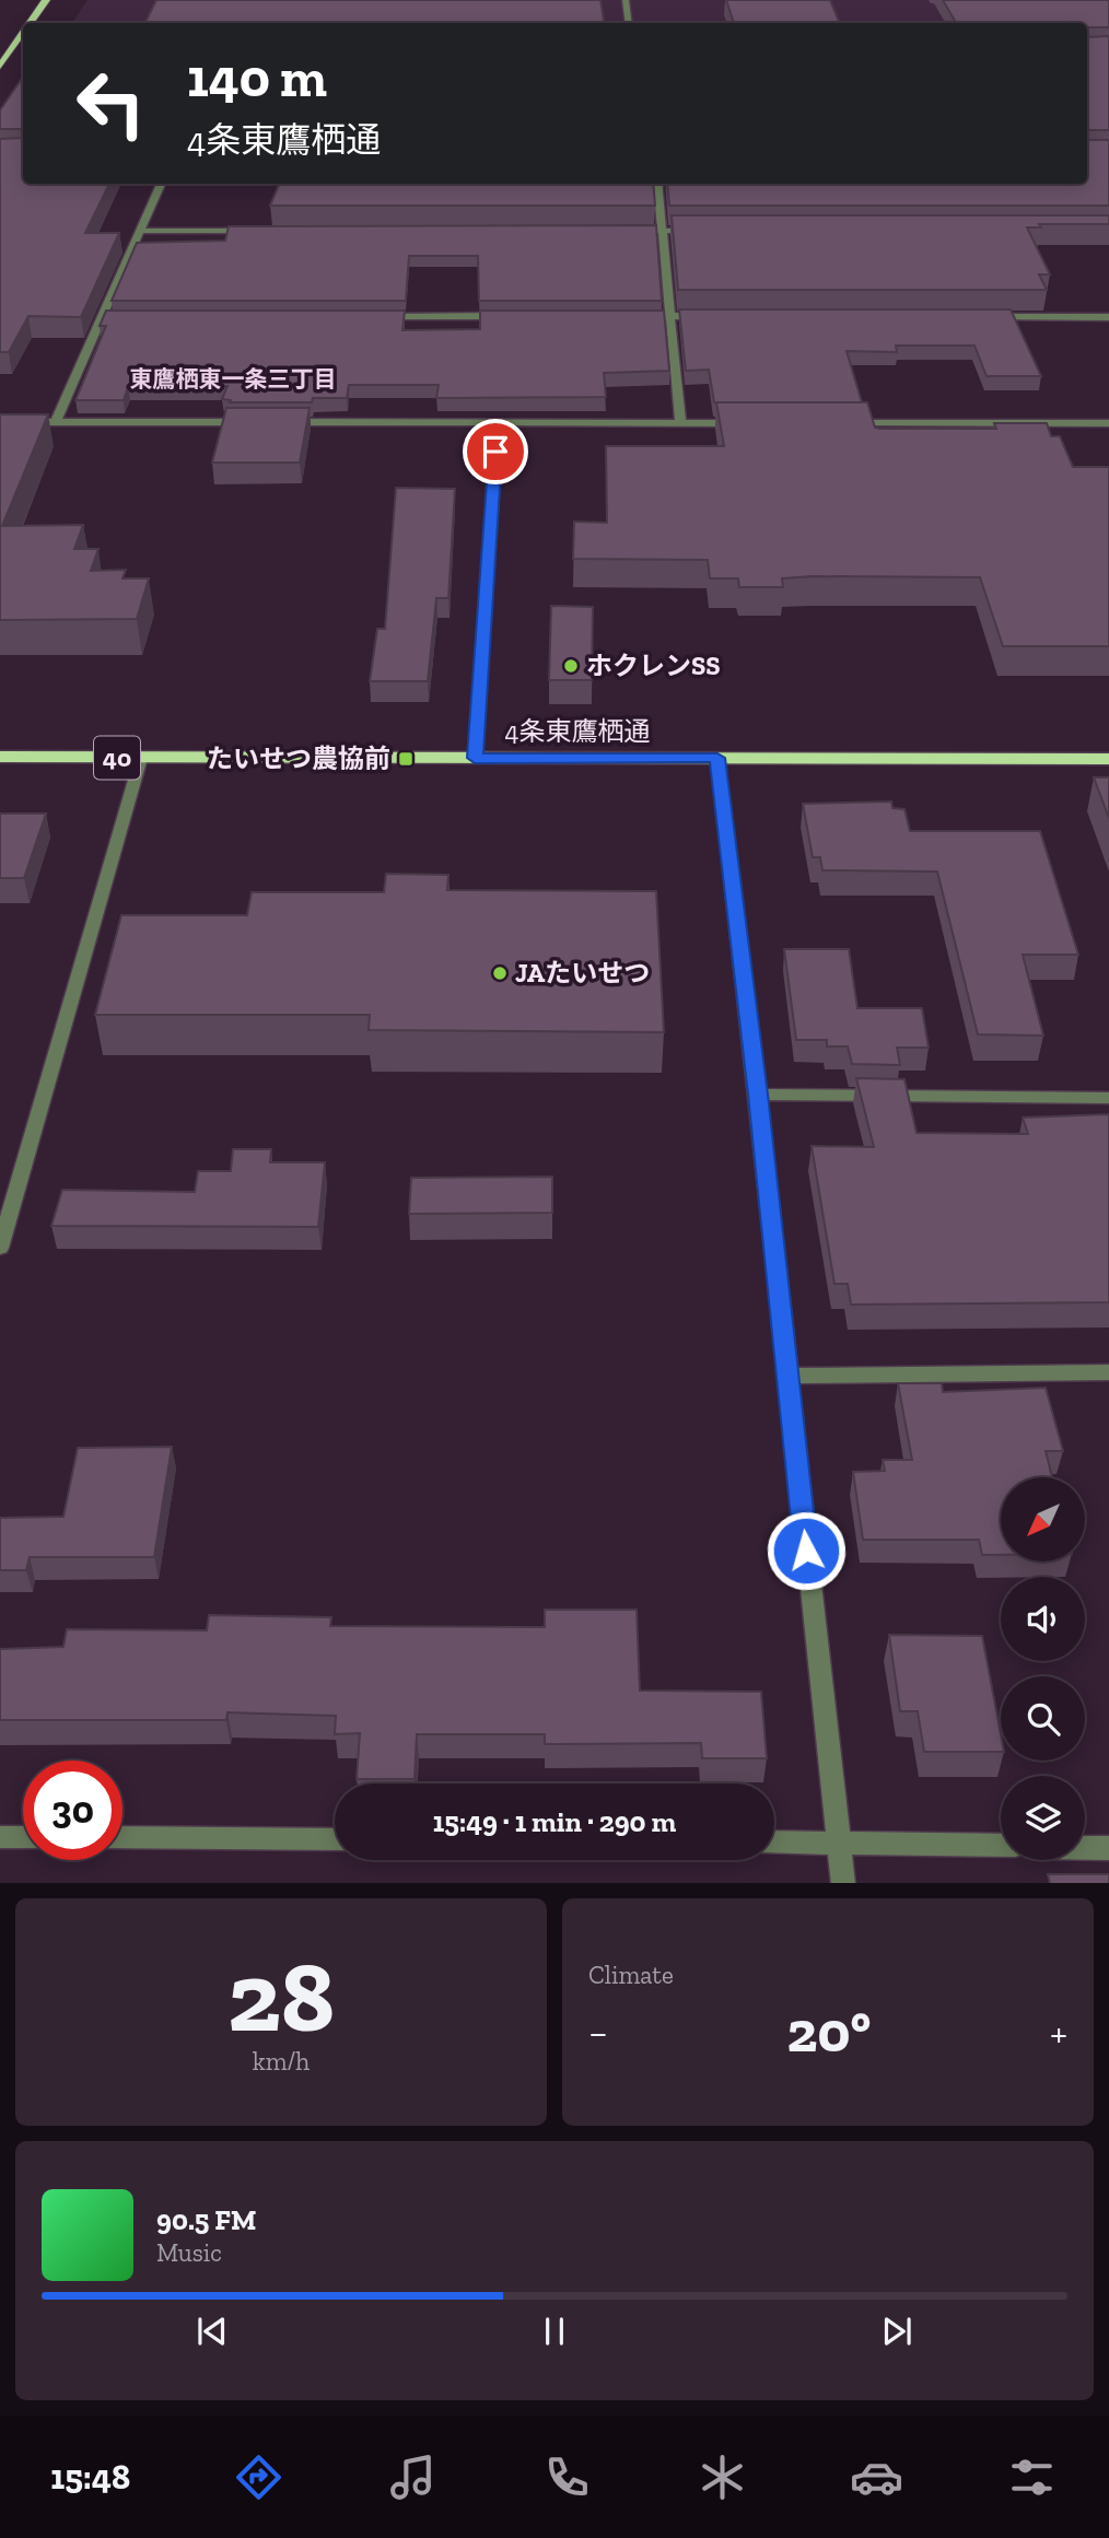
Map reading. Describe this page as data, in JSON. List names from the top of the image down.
{
  "streets": {
    "highway": ["4条東鷹栖通", "40"]
  },
  "districts": ["東鷹栖東一条三丁目"],
  "places": {
    "other": ["ホクレンSS", "JAたいせつ"],
    "transit": ["たいせつ農協前"]
  },
  "north": "bottom left",
  "page": {
    "turn": ["140 m", "4条東鷹栖通"],
    "limit": "30",
    "trip": "15:49 · 1 min · 290 m",
    "tile": [
      ["28", "km/h"],
      "Climate"
    ],
    "heat": ["−", "20°", "+"],
    "song": ["90.5 FM", "Music"],
    "tabs": "15:48"
  }
}
